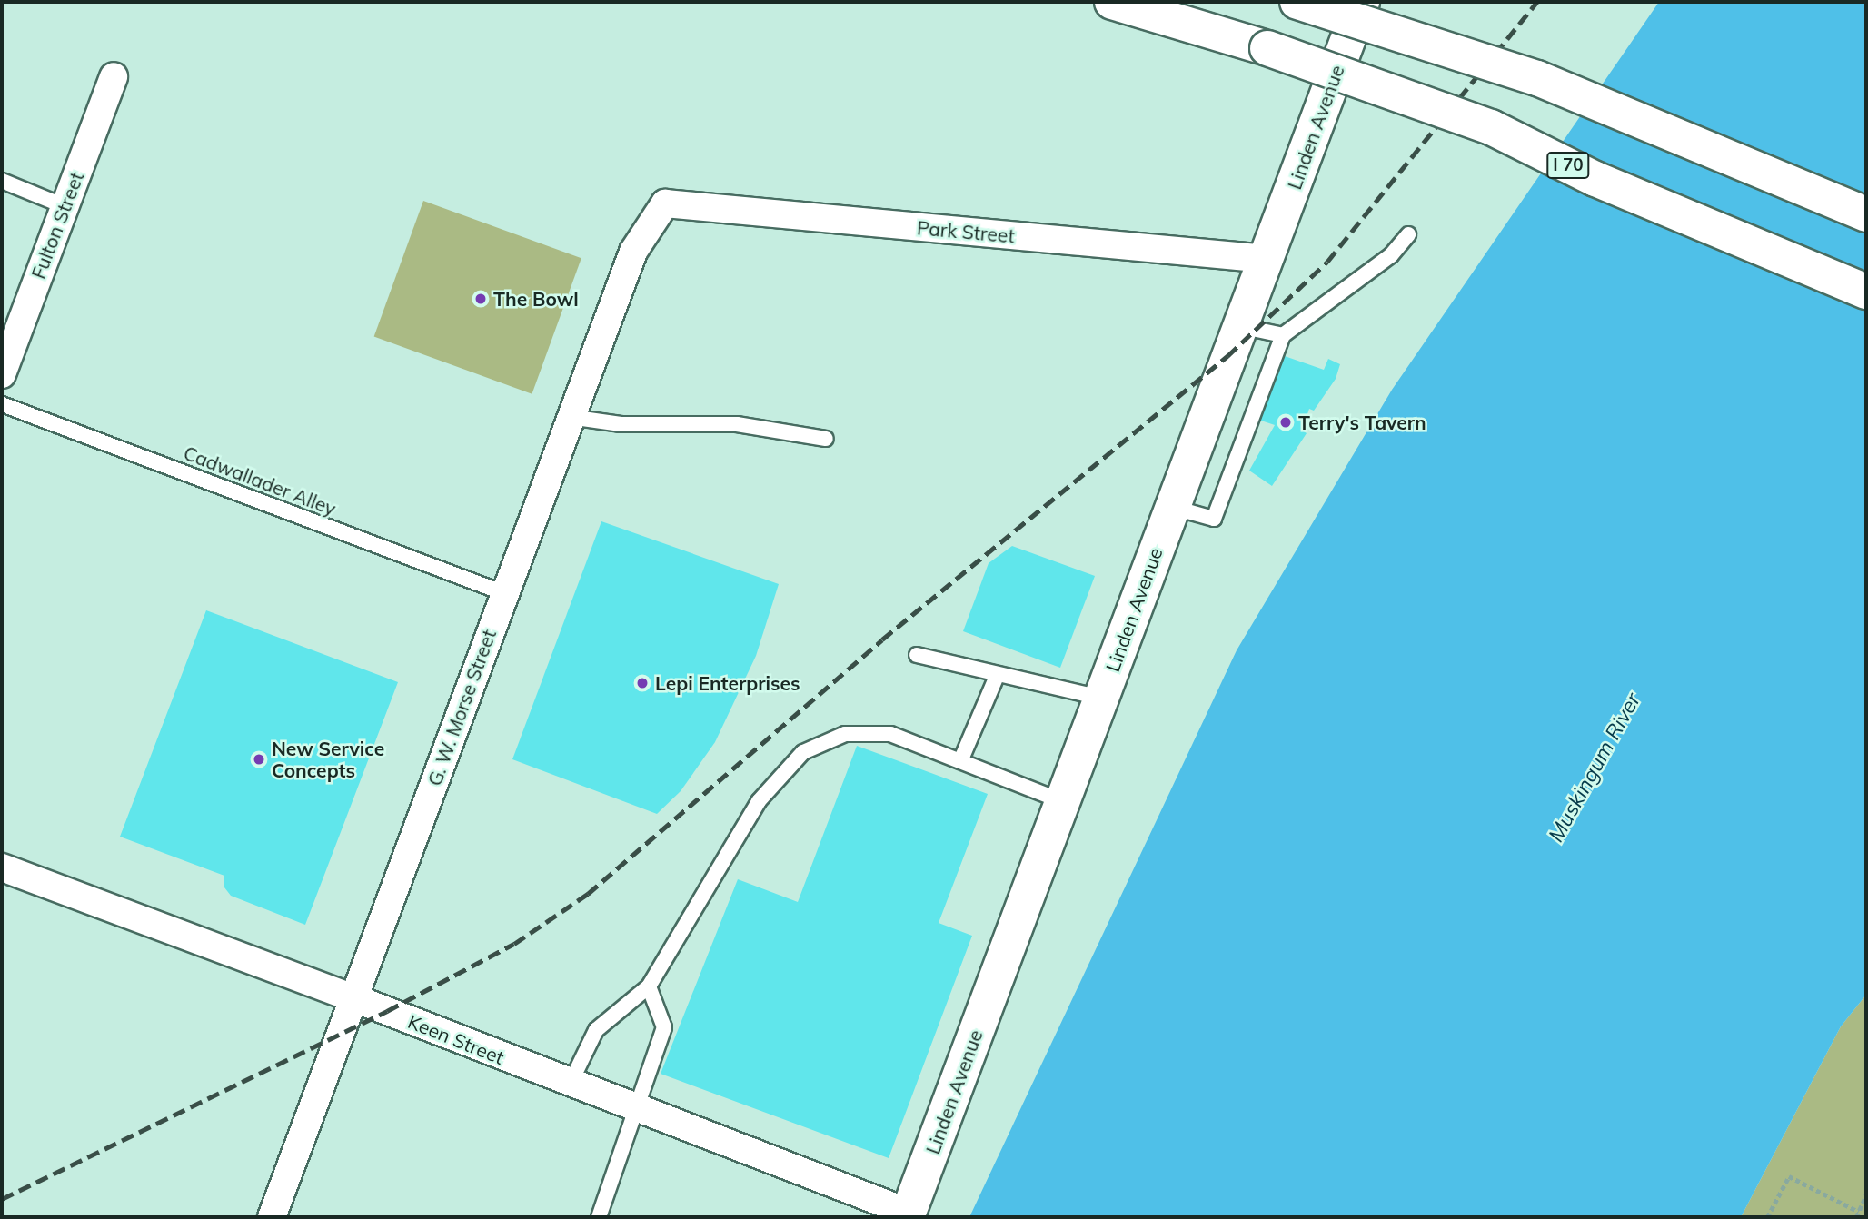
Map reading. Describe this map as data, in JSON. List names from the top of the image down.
{
  "streets": {
    "main road": ["Linden Avenue", "I 70"],
    "street": [
      "Fulton Street",
      "Park Street",
      "G. W. Morse Street",
      "Keen Street"
    ],
    "lane": ["Cadwallader Alley"]
  },
  "crossings": [
    ["Linden Avenue", "Park Street"],
    ["Linden Avenue", "Keen Street"],
    ["Park Street", "G. W. Morse Street"],
    ["Cadwallader Alley", "G. W. Morse Street"],
    ["G. W. Morse Street", "Keen Street"]
  ],
  "water": ["Muskingum River"],
  "places": [
    "The Bowl",
    "Terry's Tavern",
    "Lepi Enterprises",
    "New Service Concepts"
  ]
}
